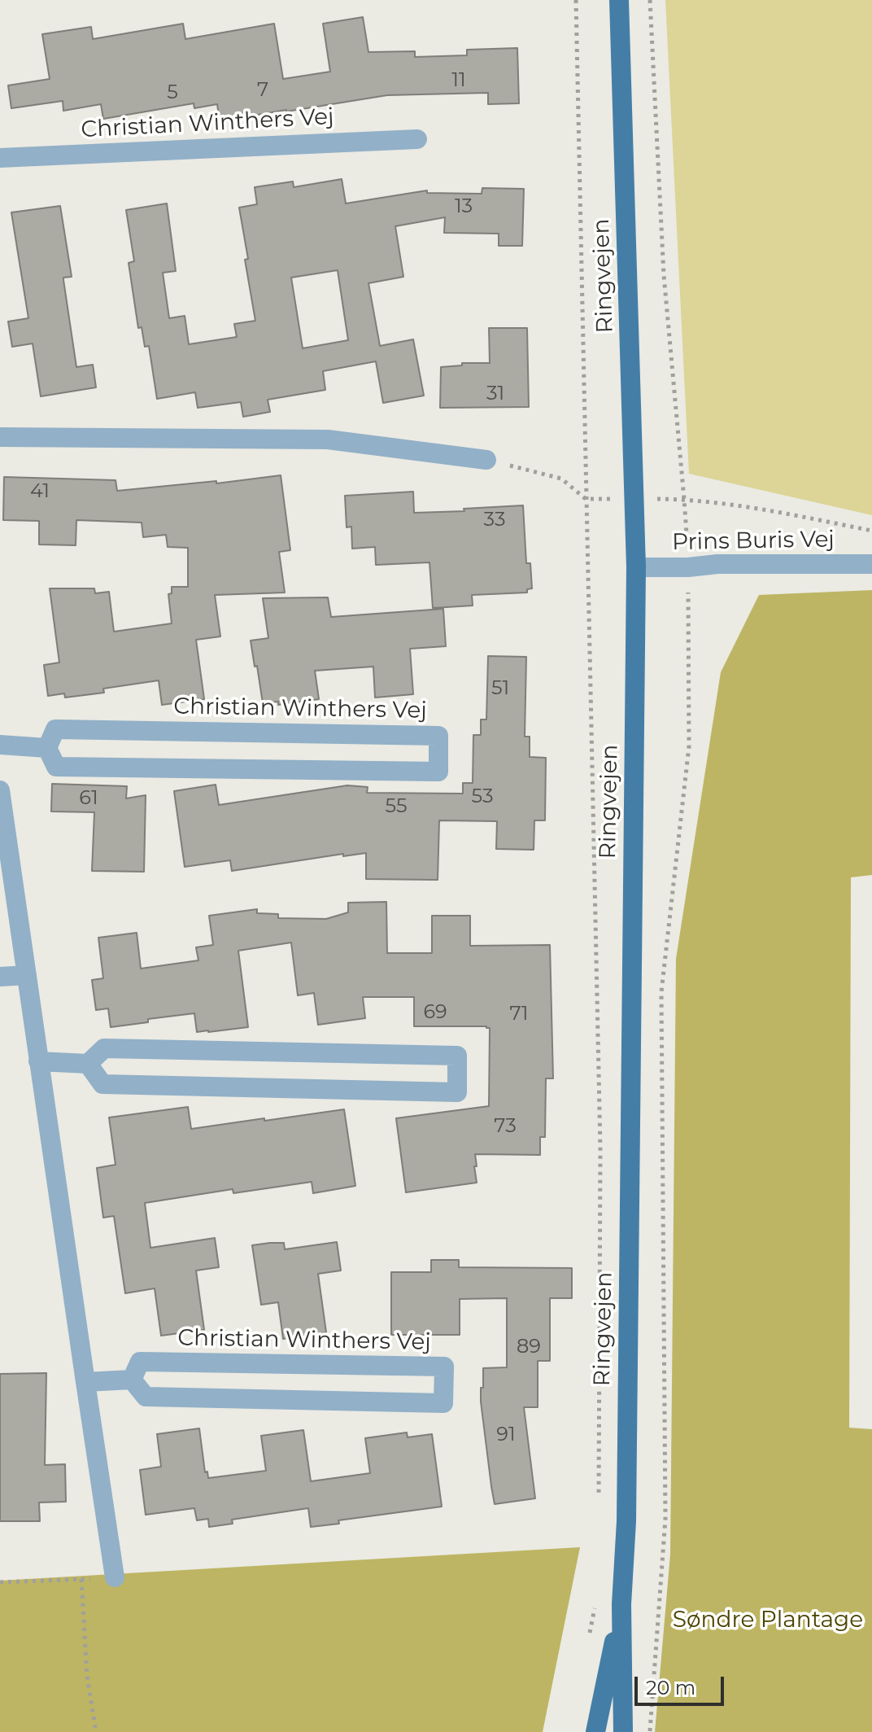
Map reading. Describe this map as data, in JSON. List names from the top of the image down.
{
  "streets": {
    "main road": ["Ringvejen"],
    "street": ["Christian Winthers Vej", "Prins Buris Vej"]
  },
  "crossings": [
    ["Ringvejen", "Prins Buris Vej"]
  ],
  "parks": ["Søndre Plantage"],
  "house_numbers": [
    "11",
    "7",
    "5",
    "13",
    "31",
    "41",
    "33",
    "51",
    "53",
    "61",
    "55",
    "69",
    "71",
    "73",
    "89",
    "91"
  ],
  "scale_bar": "20 m"
}
